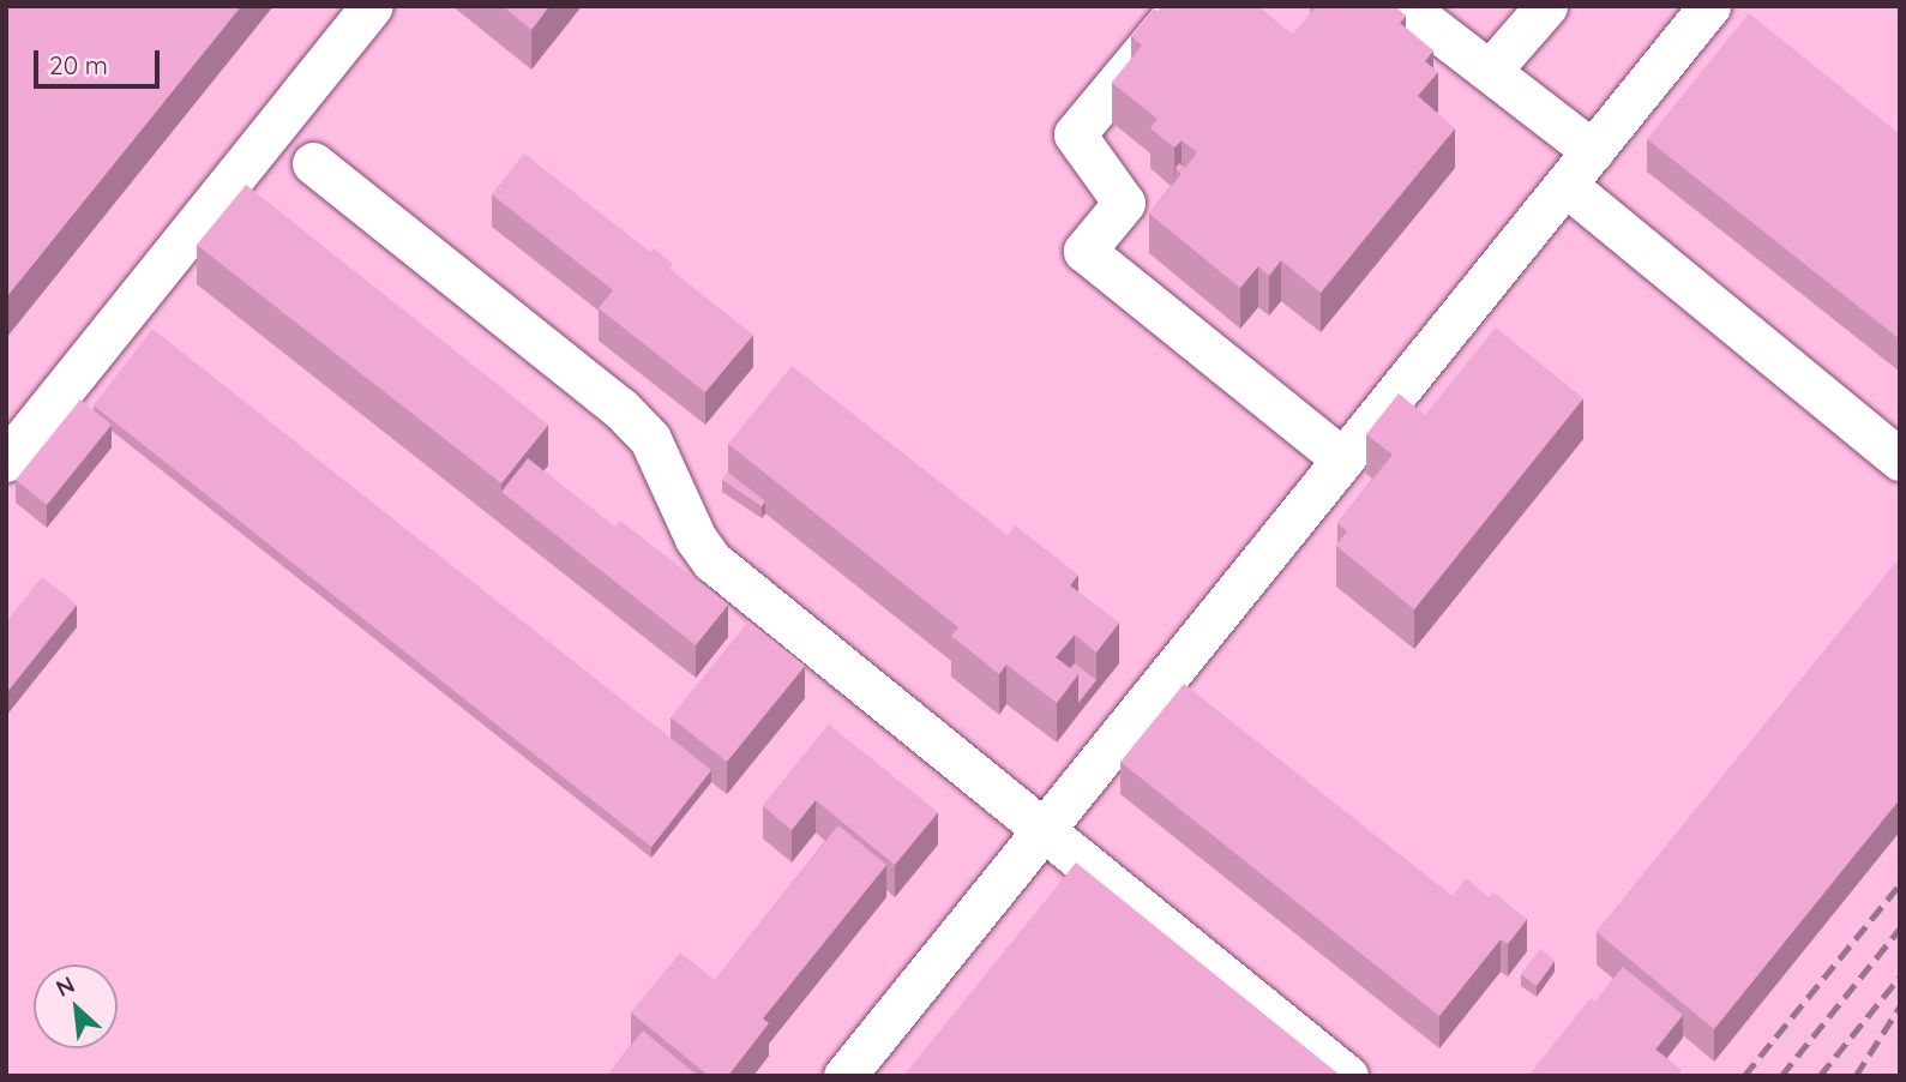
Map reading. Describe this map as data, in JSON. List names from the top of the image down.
{
  "scale_bar": "20 m",
  "north": "top left"
}
